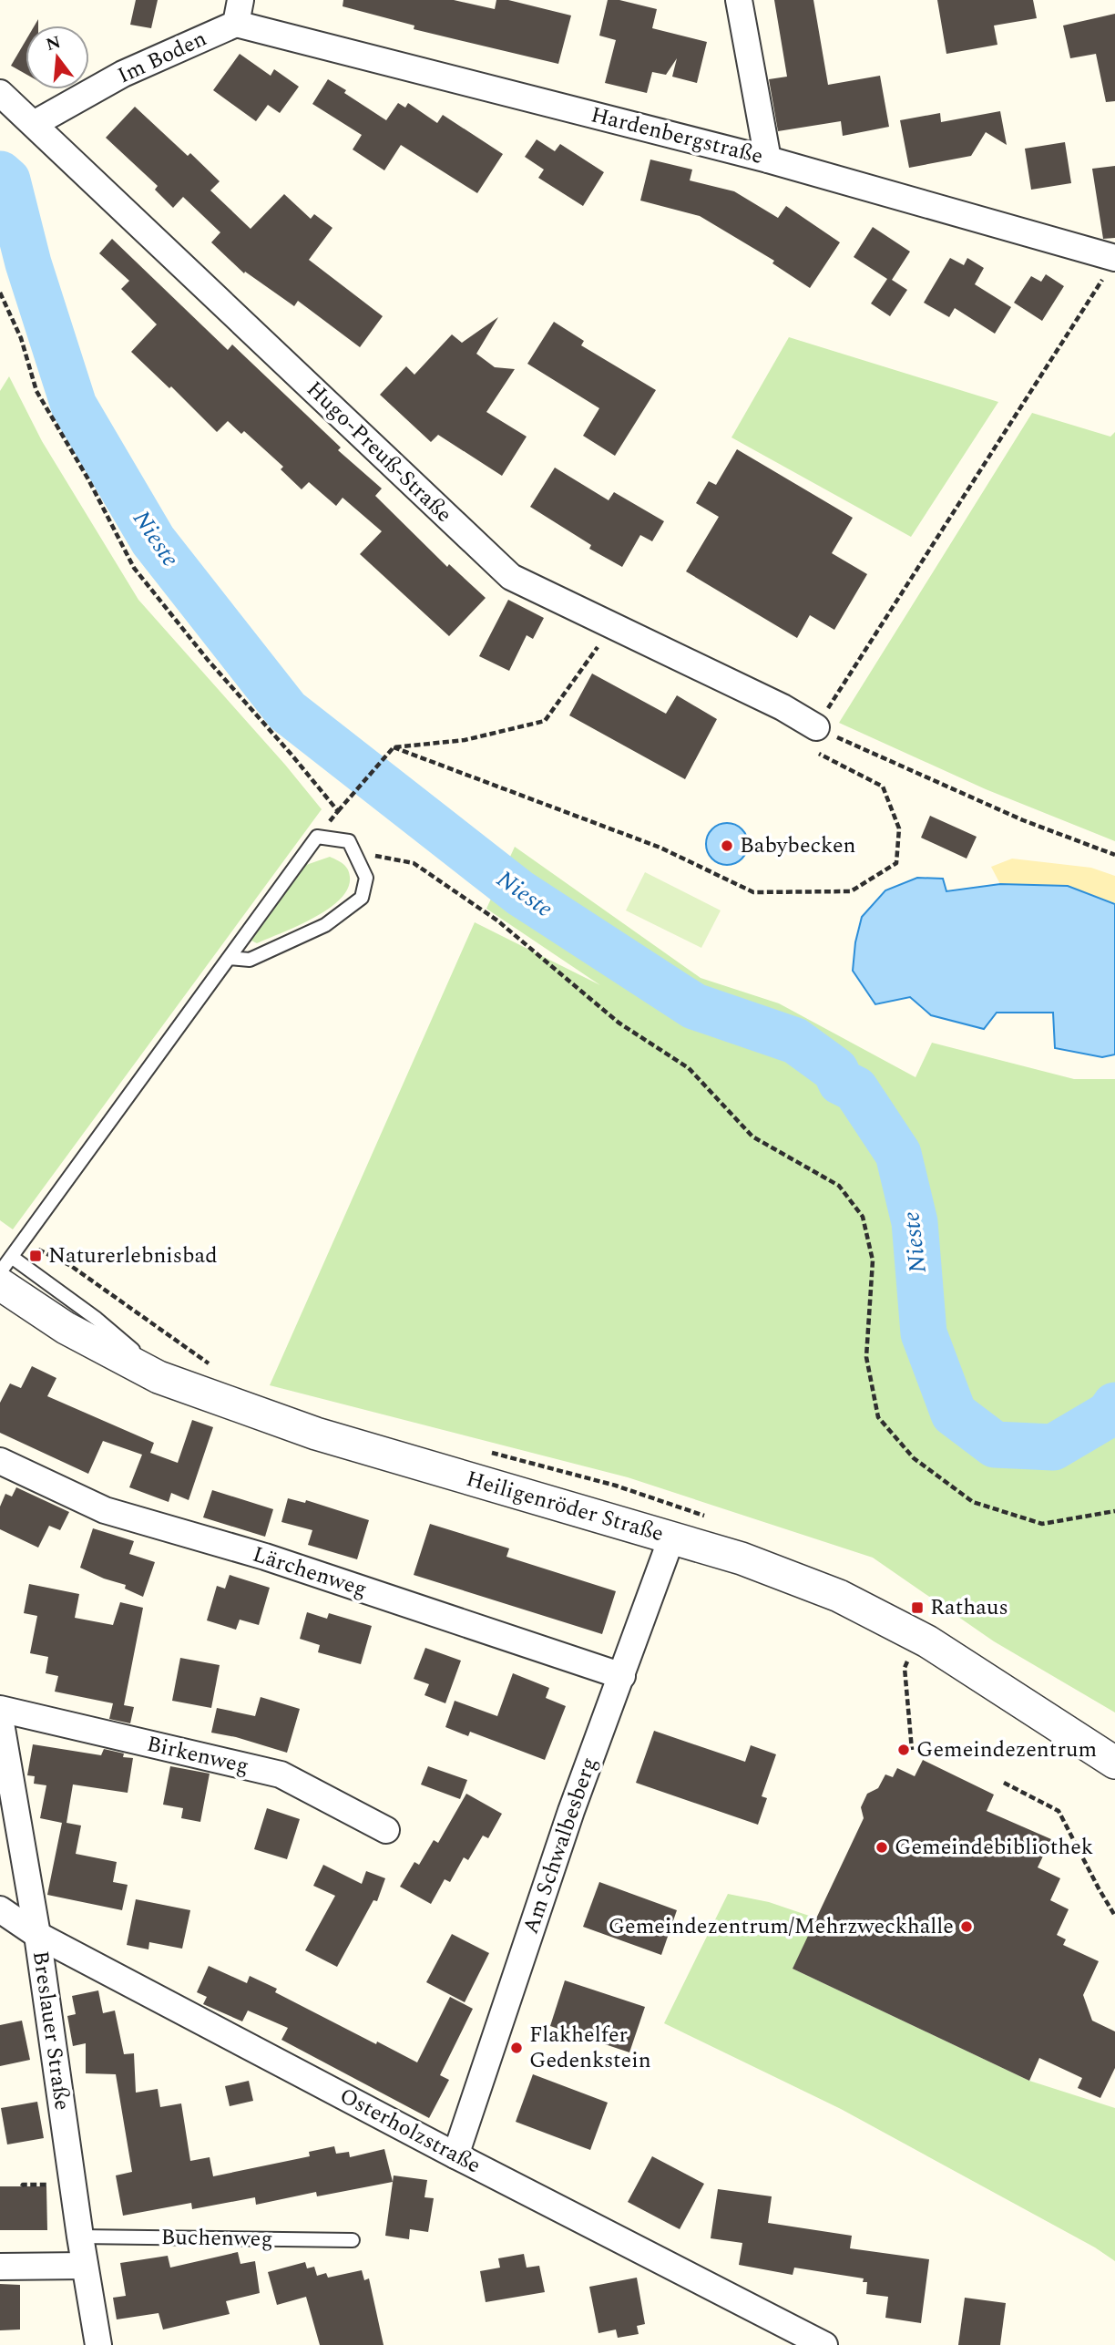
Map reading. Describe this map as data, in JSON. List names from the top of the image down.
{
  "streets": {
    "street": [
      "Im Boden",
      "Hardenbergstraße",
      "Hugo-Preuß-Straße",
      "Heiligenröder Straße",
      "Lärchenweg",
      "Birkenweg",
      "Am Schwalbesberg",
      "Breslauer Straße",
      "Osterholzstraße"
    ],
    "lane": ["Buchenweg"]
  },
  "crossings": [
    ["Im Boden", "Hardenbergstraße"],
    ["Im Boden", "Hugo-Preuß-Straße"],
    ["Heiligenröder Straße", "Am Schwalbesberg"],
    ["Lärchenweg", "Am Schwalbesberg"],
    ["Am Schwalbesberg", "Osterholzstraße"],
    ["Breslauer Straße", "Osterholzstraße"],
    ["Breslauer Straße", "Buchenweg"]
  ],
  "water": ["Nieste"],
  "places": {
    "other": [
      "Babybecken",
      "Gemeindezentrum",
      "Gemeindebibliothek",
      "Gemeindezentrum/Mehrzweckhalle",
      "Flakhelfer Gedenkstein"
    ],
    "transit": ["Naturerlebnisbad", "Rathaus"]
  },
  "north": "top"
}
